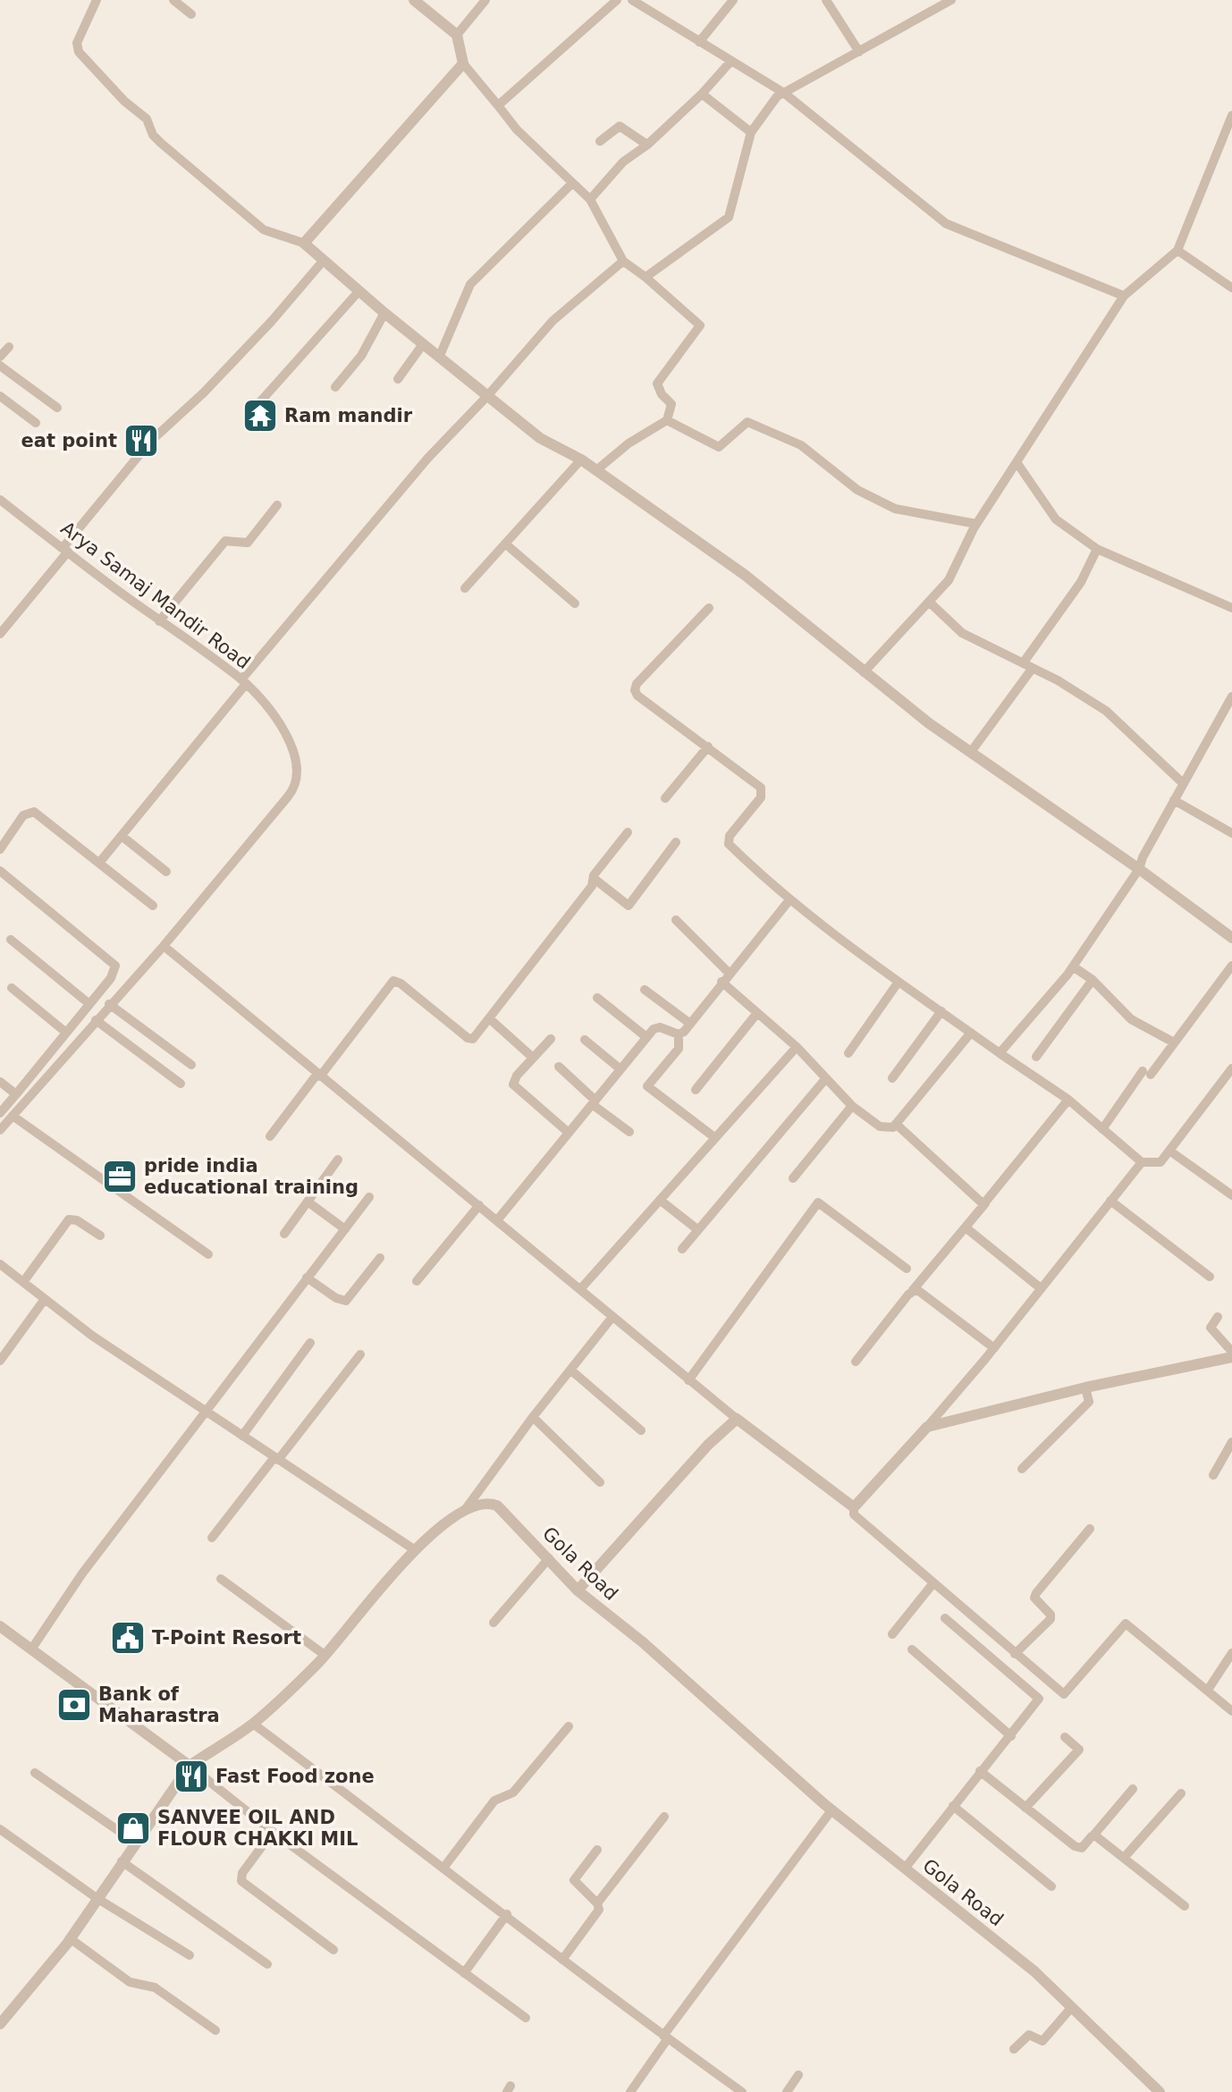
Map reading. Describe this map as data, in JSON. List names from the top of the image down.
{
  "streets": {
    "street": ["Arya Samaj Mandir Road", "Gola Road"]
  },
  "places": {
    "temple": ["Ram mandir"],
    "restaurant": ["eat point", "Fast Food zone"],
    "office": ["pride india educational training"],
    "public building": ["T-Point Resort"],
    "bank": ["Bank of Maharastra"],
    "shop": ["SANVEE OIL AND FLOUR CHAKKI MIL"]
  }
}
